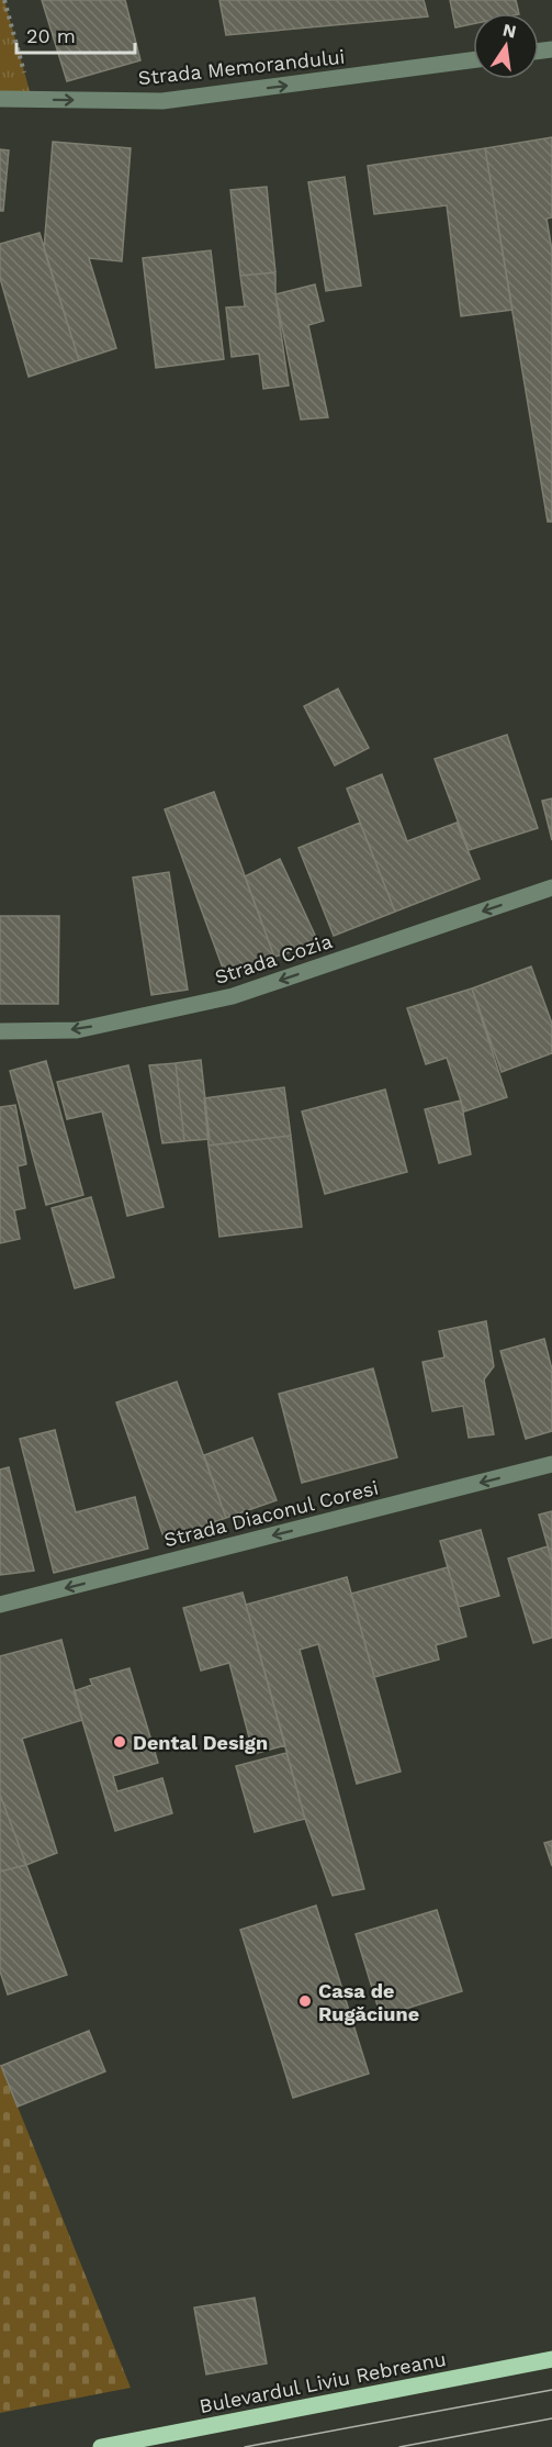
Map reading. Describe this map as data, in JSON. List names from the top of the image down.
{
  "streets": {
    "main road": ["Bulevardul Liviu Rebreanu"],
    "street": ["Strada Memorandului", "Strada Cozia", "Strada Diaconul Coresi"]
  },
  "one_way": ["Strada Memorandului", "Strada Cozia", "Strada Diaconul Coresi"],
  "places": ["Dental Design", "Casa de Rugăciune"],
  "scale_bar": "20 m",
  "north": "top"
}
